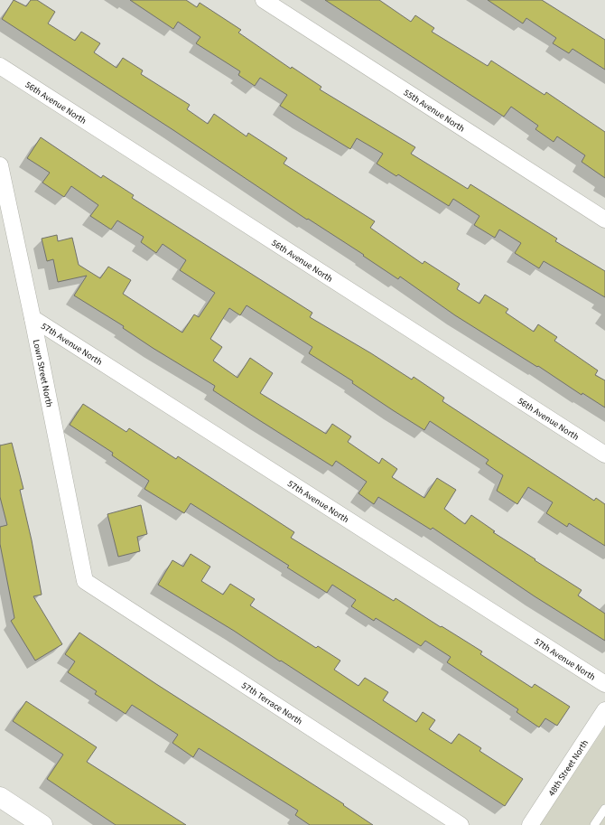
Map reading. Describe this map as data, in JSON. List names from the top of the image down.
{
  "streets": {
    "street": [
      "56th Avenue North",
      "55th Avenue North",
      "57th Avenue North",
      "Lown Street North",
      "57th Terrace North",
      "48th Street North"
    ]
  },
  "crossings": [
    ["57th Avenue North", "Lown Street North"],
    ["Lown Street North", "57th Terrace North"]
  ]
}
